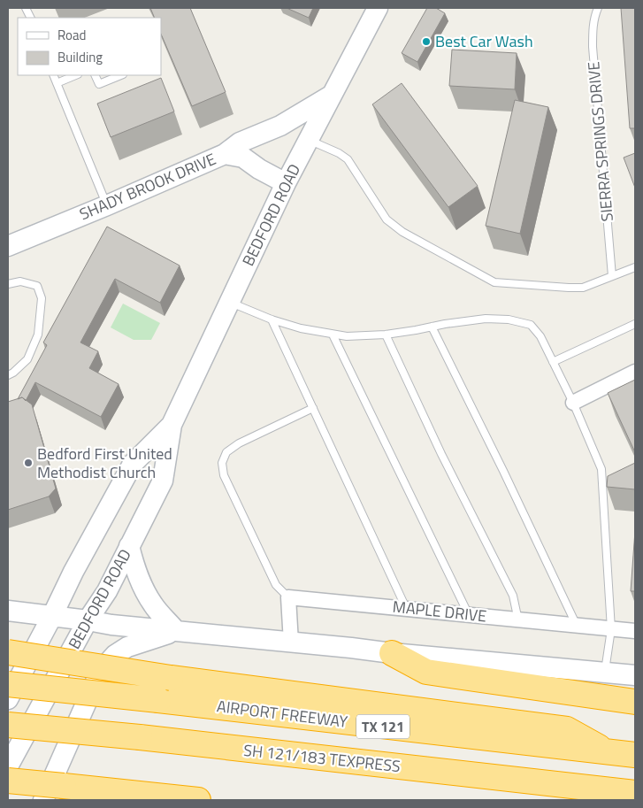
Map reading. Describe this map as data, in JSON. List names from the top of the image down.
{
  "streets": {
    "highway": ["AIRPORT FREEWAY", "TX 121", "SH 121/183 TEXPRESS"],
    "main road": ["SHADY BROOK DRIVE", "BEDFORD ROAD"],
    "street": ["MAPLE DRIVE"],
    "lane": ["SIERRA SPRINGS DRIVE"]
  },
  "crossings": [
    ["SHADY BROOK DRIVE", "BEDFORD ROAD"]
  ],
  "places": ["Best Car Wash", "Bedford First United Methodist Church"],
  "legend": ["Road", "Building"]
}
